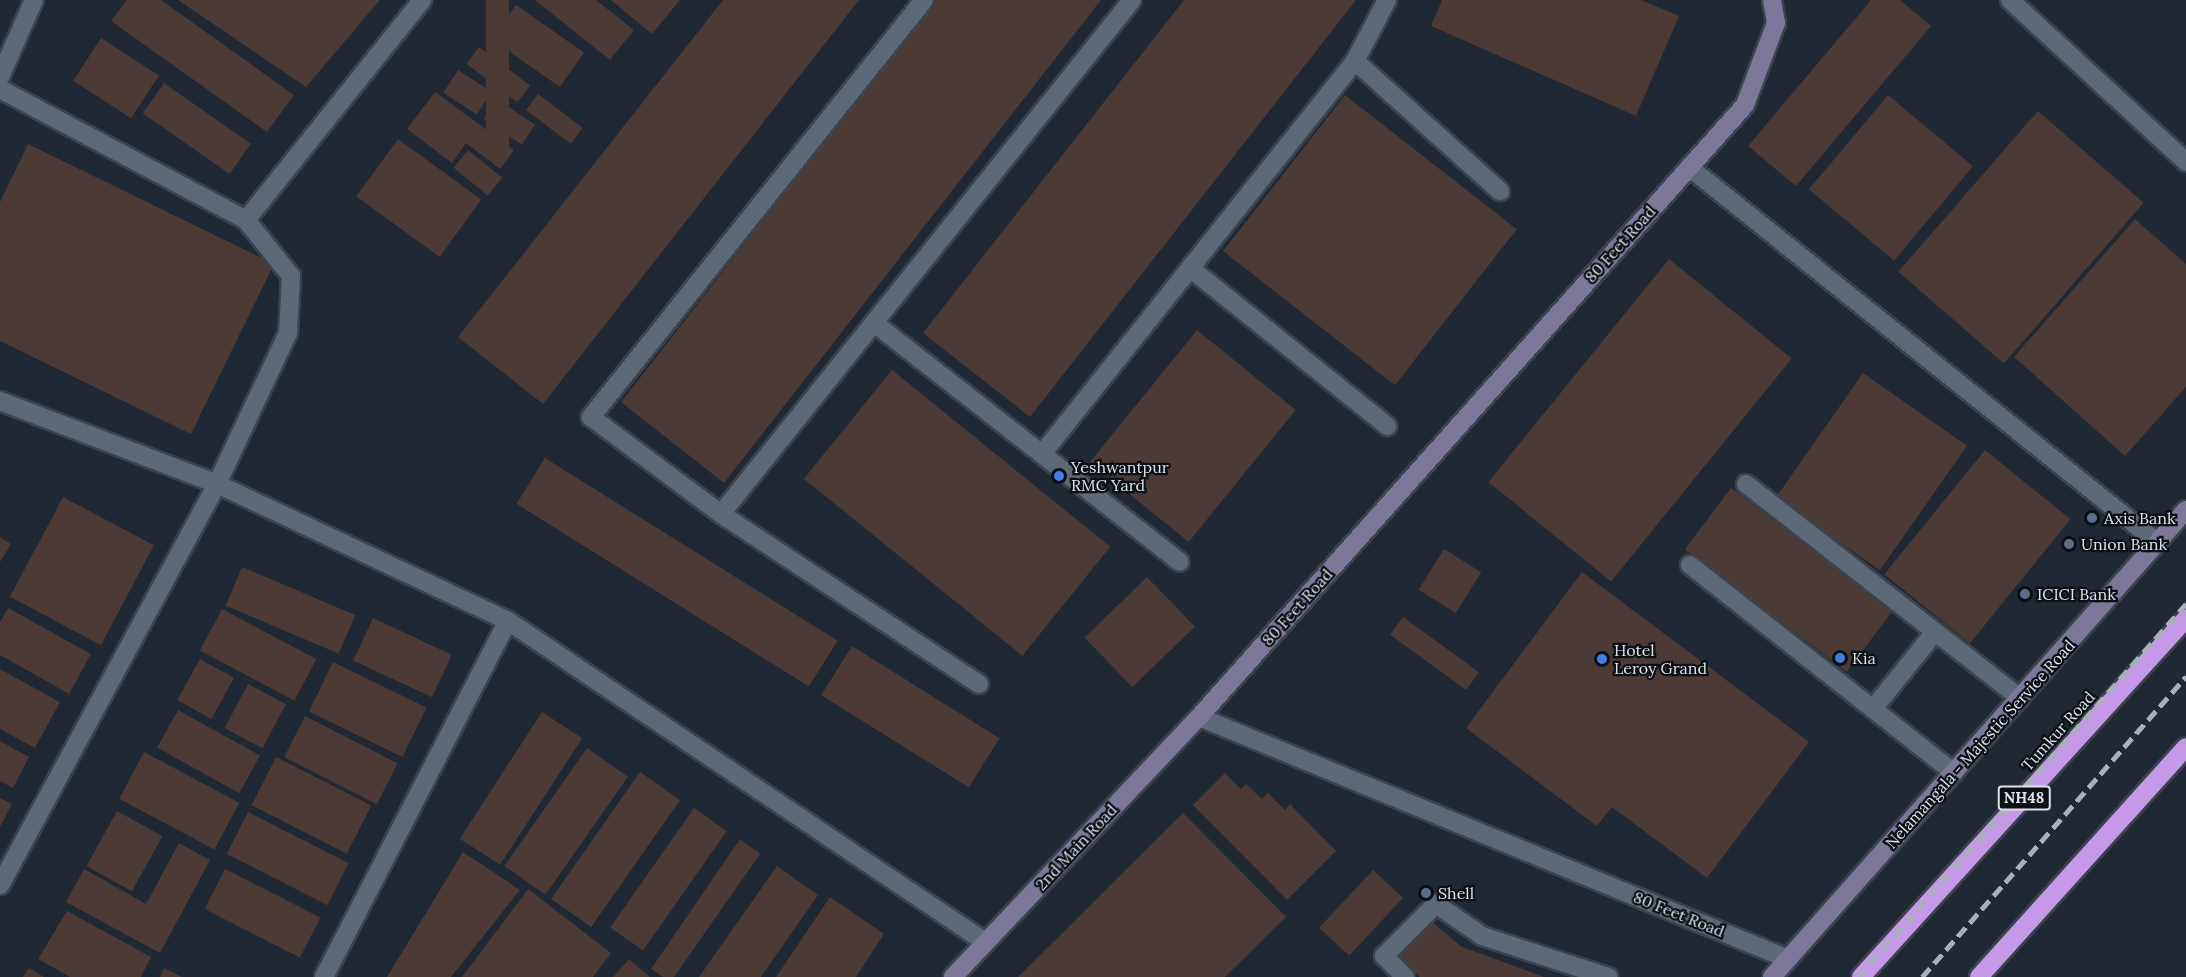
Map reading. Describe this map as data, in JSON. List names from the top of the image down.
{
  "streets": {
    "highway": ["Tumkur Road", "NH48"],
    "street": ["80 Feet Road", "Nelamangala - Majestic Service Road", "2nd Main Road"]
  },
  "crossings": [
    ["80 Feet Road", "Nelamangala - Majestic Service Road"],
    ["80 Feet Road", "2nd Main Road"]
  ],
  "places": [
    "Yeshwantpur RMC Yard",
    "Axis Bank",
    "Union Bank",
    "ICICI Bank",
    "Kia",
    "Hotel Leroy Grand",
    "Shell"
  ]
}
